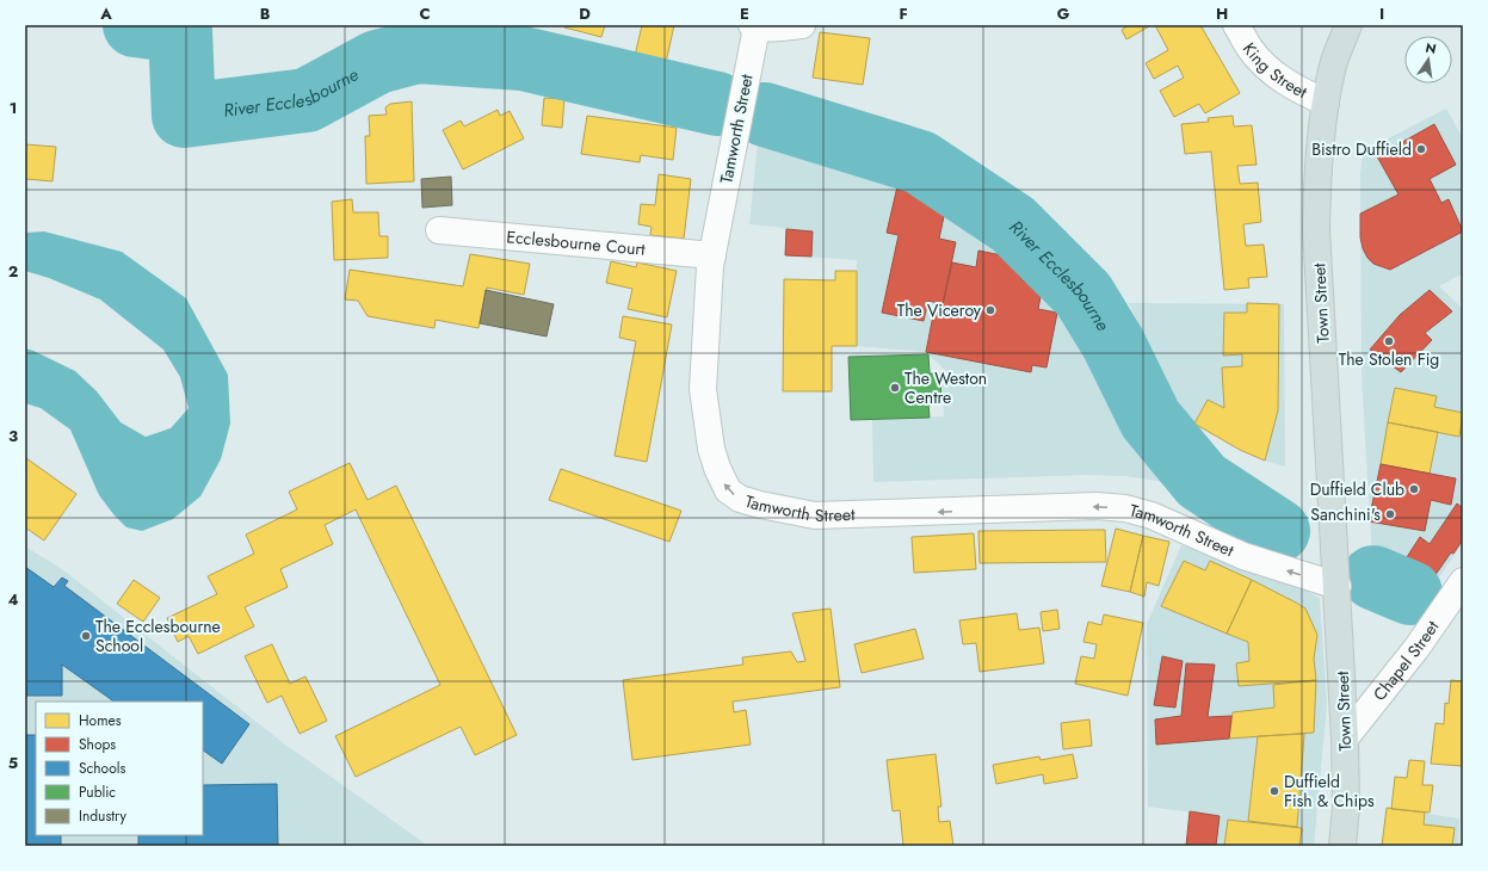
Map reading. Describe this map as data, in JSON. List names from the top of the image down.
{
  "streets": {
    "highway": ["Town Street"],
    "street": [
      "King Street",
      "Tamworth Street",
      "Ecclesbourne Court",
      "Chapel Street"
    ]
  },
  "crossings": [
    ["King Street", "Town Street"],
    ["Tamworth Street", "Ecclesbourne Court"],
    ["Tamworth Street", "Town Street"],
    ["Town Street", "Chapel Street"]
  ],
  "one_way": ["Tamworth Street"],
  "water": ["River Ecclesbourne"],
  "places": [
    "Bistro Duffield",
    "The Viceroy",
    "The Stolen Fig",
    "The Weston Centre",
    "Duffield Club",
    "Sanchini's",
    "The Ecclesbourne School",
    "Duffield Fish & Chips"
  ],
  "legend": [
    "Homes",
    "Shops",
    "Schools",
    "Public",
    "Industry"
  ],
  "north": "top",
  "grid": {
    "columns": [
      "A",
      "B",
      "C",
      "D",
      "E",
      "F",
      "G",
      "H",
      "I"
    ],
    "rows": [
      "1",
      "2",
      "3",
      "4",
      "5"
    ]
  }
}
